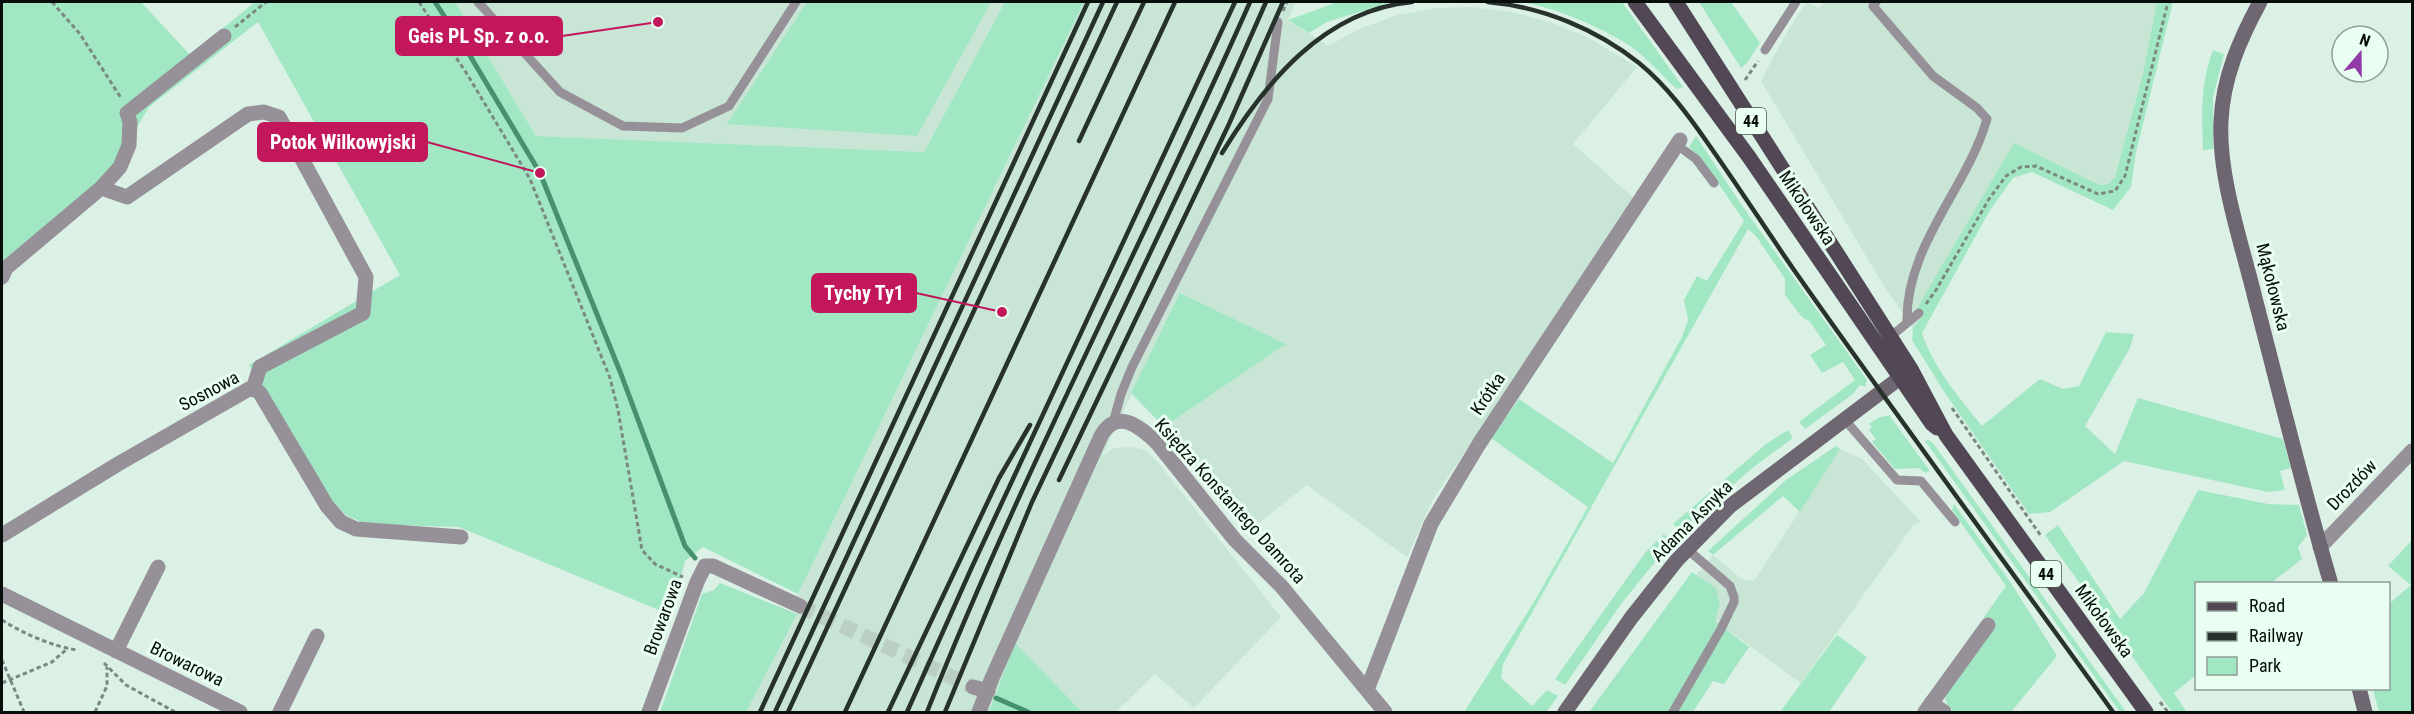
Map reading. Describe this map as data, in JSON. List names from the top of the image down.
{
  "streets": {
    "main road": ["44", "Mikołowska"],
    "street": [
      "Mąkołowska",
      "Sosnowa",
      "Krótka",
      "Drozdów",
      "Księdza Konstantego Damrota",
      "Adama Asnyka",
      "Browarowa"
    ]
  },
  "crossings": [
    ["Mikołowska", "Adama Asnyka"],
    ["Mąkołowska", "Drozdów"],
    ["Krótka", "Księdza Konstantego Damrota"]
  ],
  "places": ["Geis PL Sp. z o.o.", "Potok Wilkowyjski", "Tychy Ty1"],
  "legend": ["Road", "Railway", "Park"],
  "north": "top"
}
